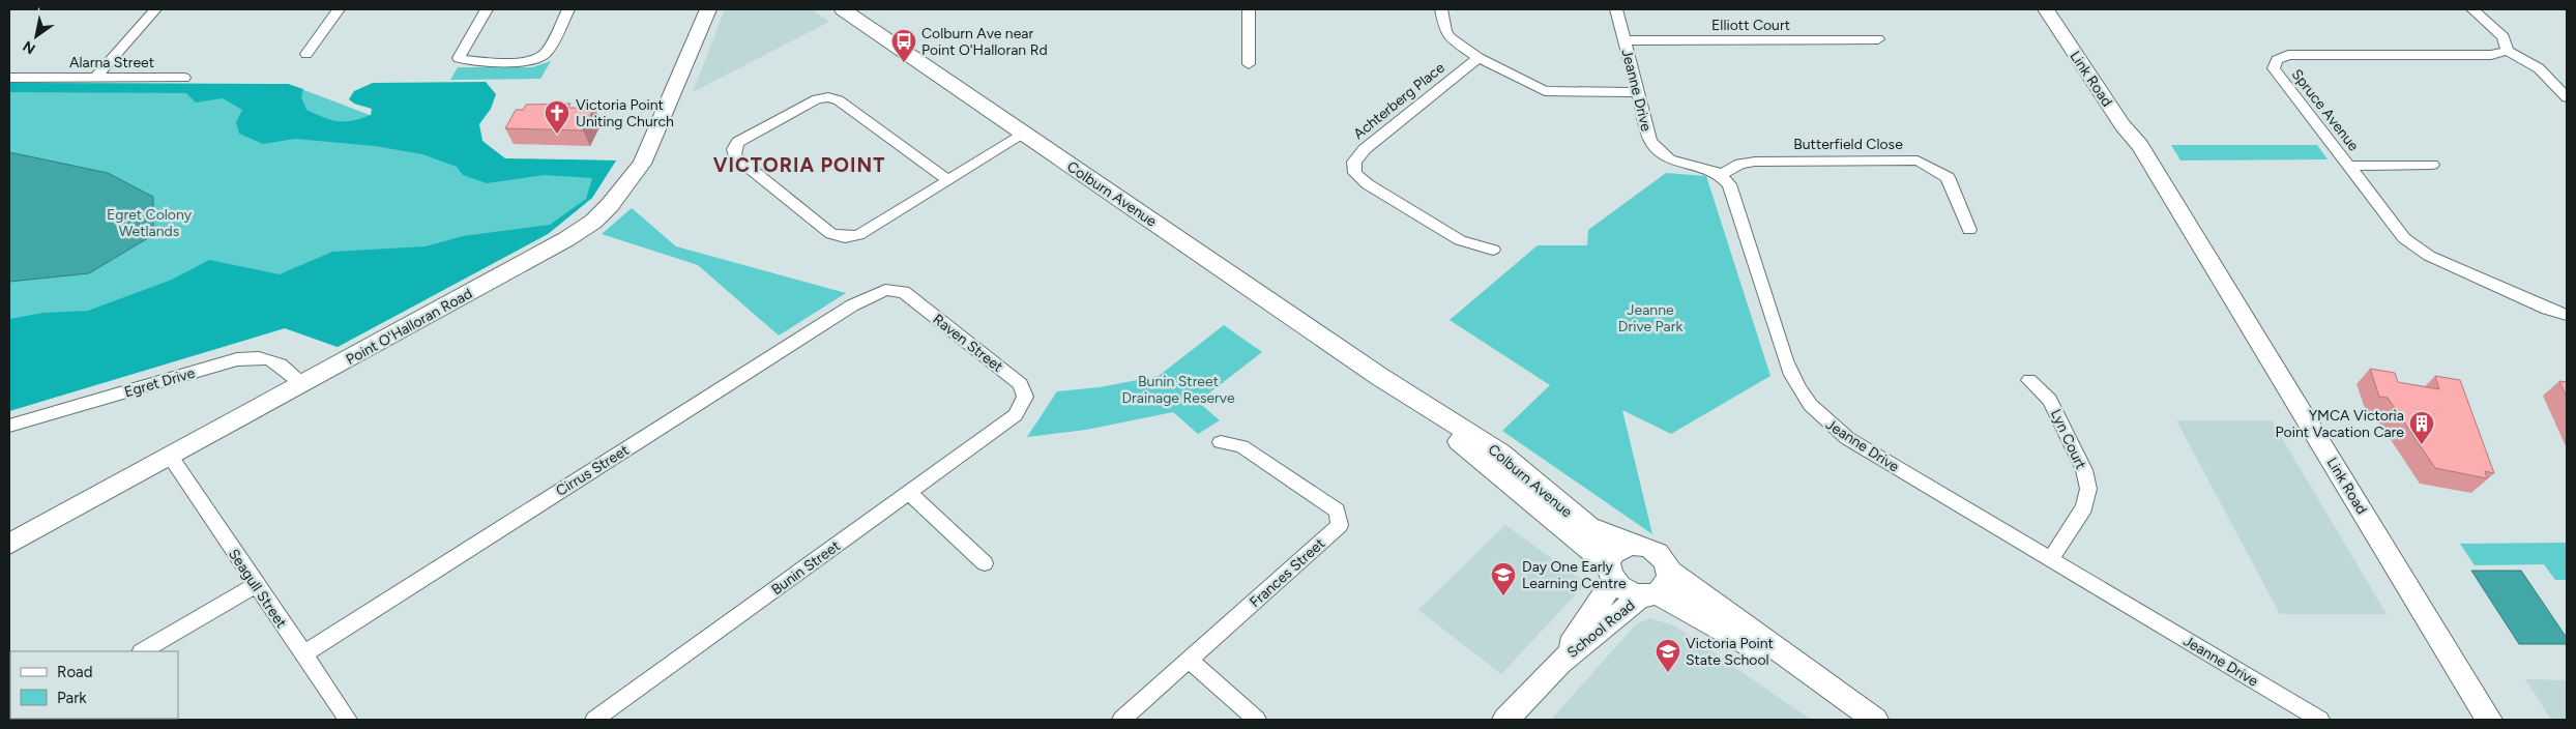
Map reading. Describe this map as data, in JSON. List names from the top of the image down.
{
  "streets": {
    "street": [
      "Elliott Court",
      "Alarna Street",
      "Link Road",
      "Jeanne Drive",
      "Achterberg Place",
      "Spruce Avenue",
      "Butterfield Close",
      "Colburn Avenue",
      "Point O'Halloran Road",
      "Raven Street",
      "Egret Drive",
      "Lyn Court",
      "Cirrus Street",
      "Bunin Street",
      "Frances Street",
      "Seagull Street",
      "School Road"
    ]
  },
  "crossings": [
    ["Elliott Court", "Jeanne Drive"],
    ["Jeanne Drive", "Butterfield Close"],
    ["Jeanne Drive", "Lyn Court"],
    ["Colburn Avenue", "School Road"],
    ["Point O'Halloran Road", "Egret Drive"],
    ["Point O'Halloran Road", "Seagull Street"],
    ["Raven Street", "Cirrus Street"],
    ["Raven Street", "Bunin Street"],
    ["Cirrus Street", "Seagull Street"]
  ],
  "districts": ["VICTORIA POINT"],
  "parks": ["Egret Colony Wetlands", "Jeanne Drive Park", "Bunin Street Drainage Reserve"],
  "places": {
    "bus stop": ["Colburn Ave near Point O'Halloran Rd"],
    "church": ["Victoria Point Uniting Church"],
    "building": ["YMCA Victoria Point Vacation Care"],
    "school or university": ["Day One Early Learning Centre", "Victoria Point State School"]
  },
  "legend": ["Road", "Park"],
  "north": "bottom left"
}
